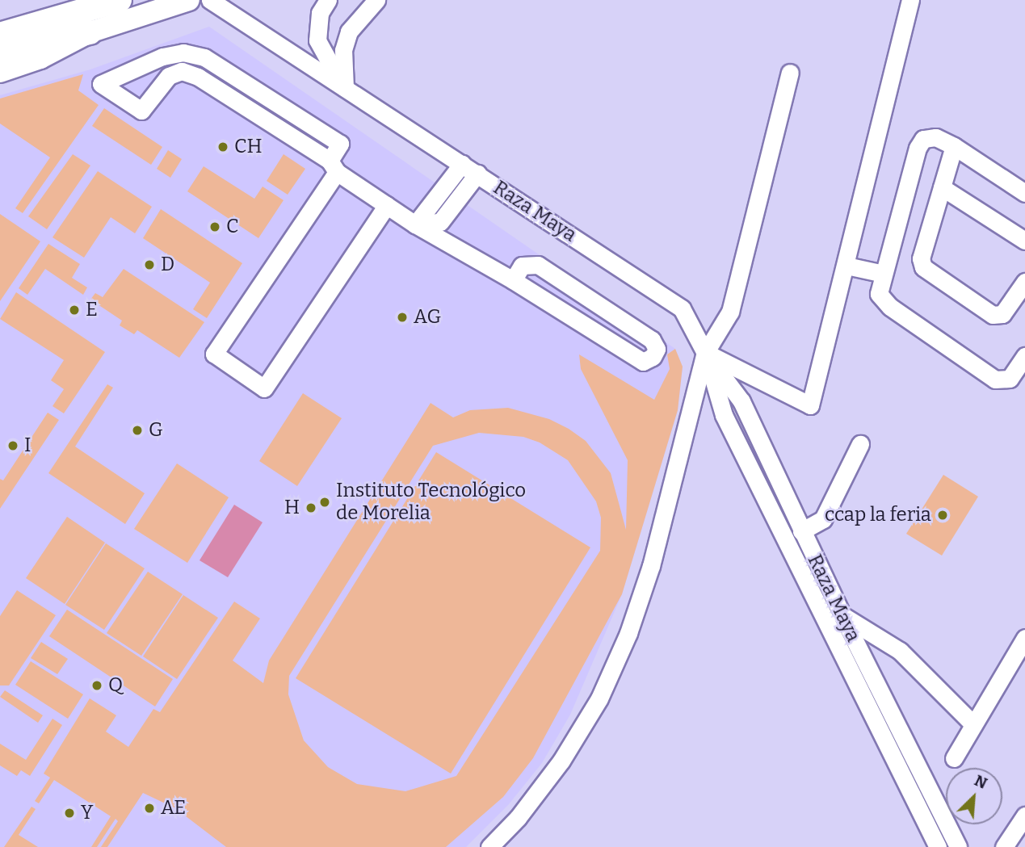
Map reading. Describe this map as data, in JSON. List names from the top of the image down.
{
  "streets": {
    "street": ["Raza Maya"]
  },
  "places": [
    "CH",
    "C",
    "D",
    "E",
    "AG",
    "G",
    "I",
    "Instituto Tecnológico de Morelia",
    "H",
    "ccap la feria",
    "Q",
    "AE",
    "Y"
  ],
  "north": "top right"
}
